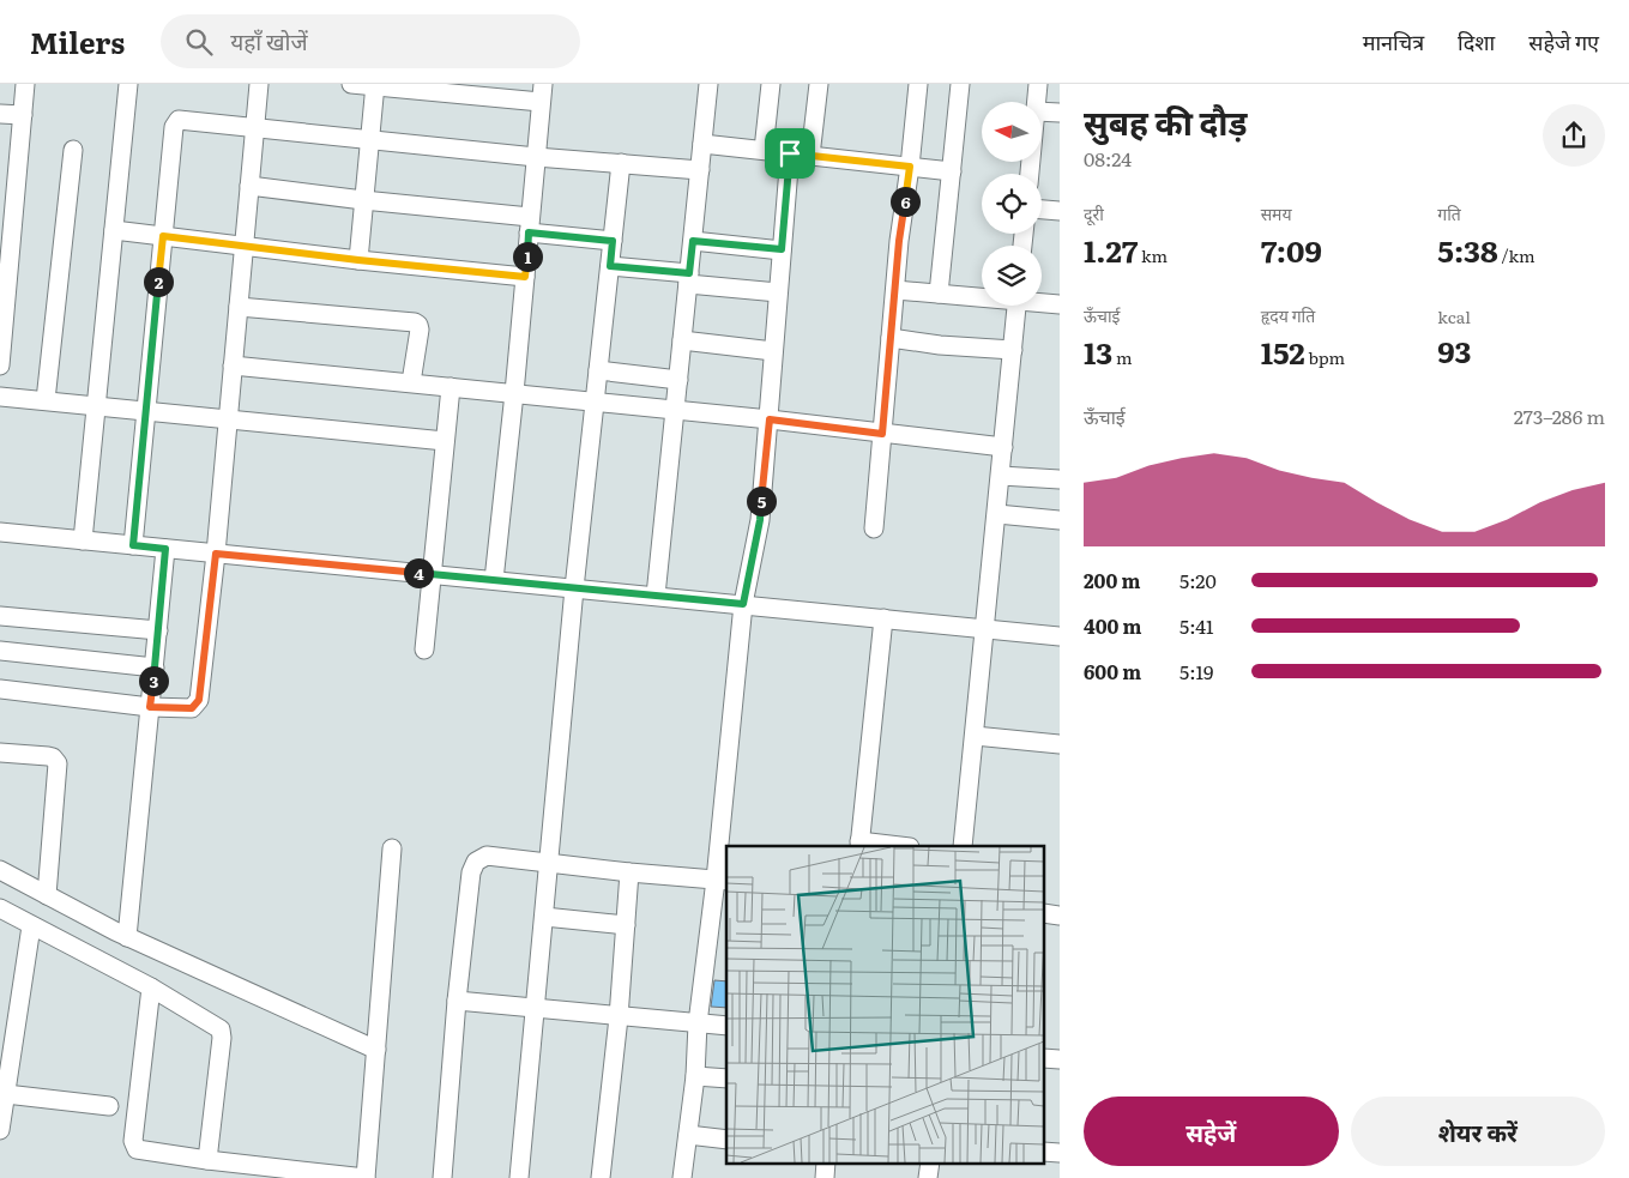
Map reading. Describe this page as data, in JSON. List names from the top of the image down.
{
  "north": "left",
  "page": {
    "header": "Milers",
    "search": "यहाँ खोजें",
    "nav": ["मानचित्र", "दिशा", "सहेजे गए"],
    "heading": ["सुबह की दौड़", "08:24"],
    "stats": [
      ["दूरी", "1.27 km"],
      ["समय", "7:09"],
      ["गति", "5:38 /km"],
      ["ऊँचाई", "13 m"],
      ["हृदय गति", "152 bpm"],
      ["kcal", "93"]
    ],
    "pins": [
      "6",
      "1",
      "2",
      "5",
      "4",
      "3"
    ],
    "chart": ["ऊँचाई", "273–286 m"],
    "list": [
      {
        "name": "200 m",
        "note": "5:20"
      },
      {
        "name": "400 m",
        "note": "5:41"
      },
      {
        "name": "600 m",
        "note": "5:19"
      }
    ],
    "buttons": ["सहेजें", "शेयर करें"]
  }
}
